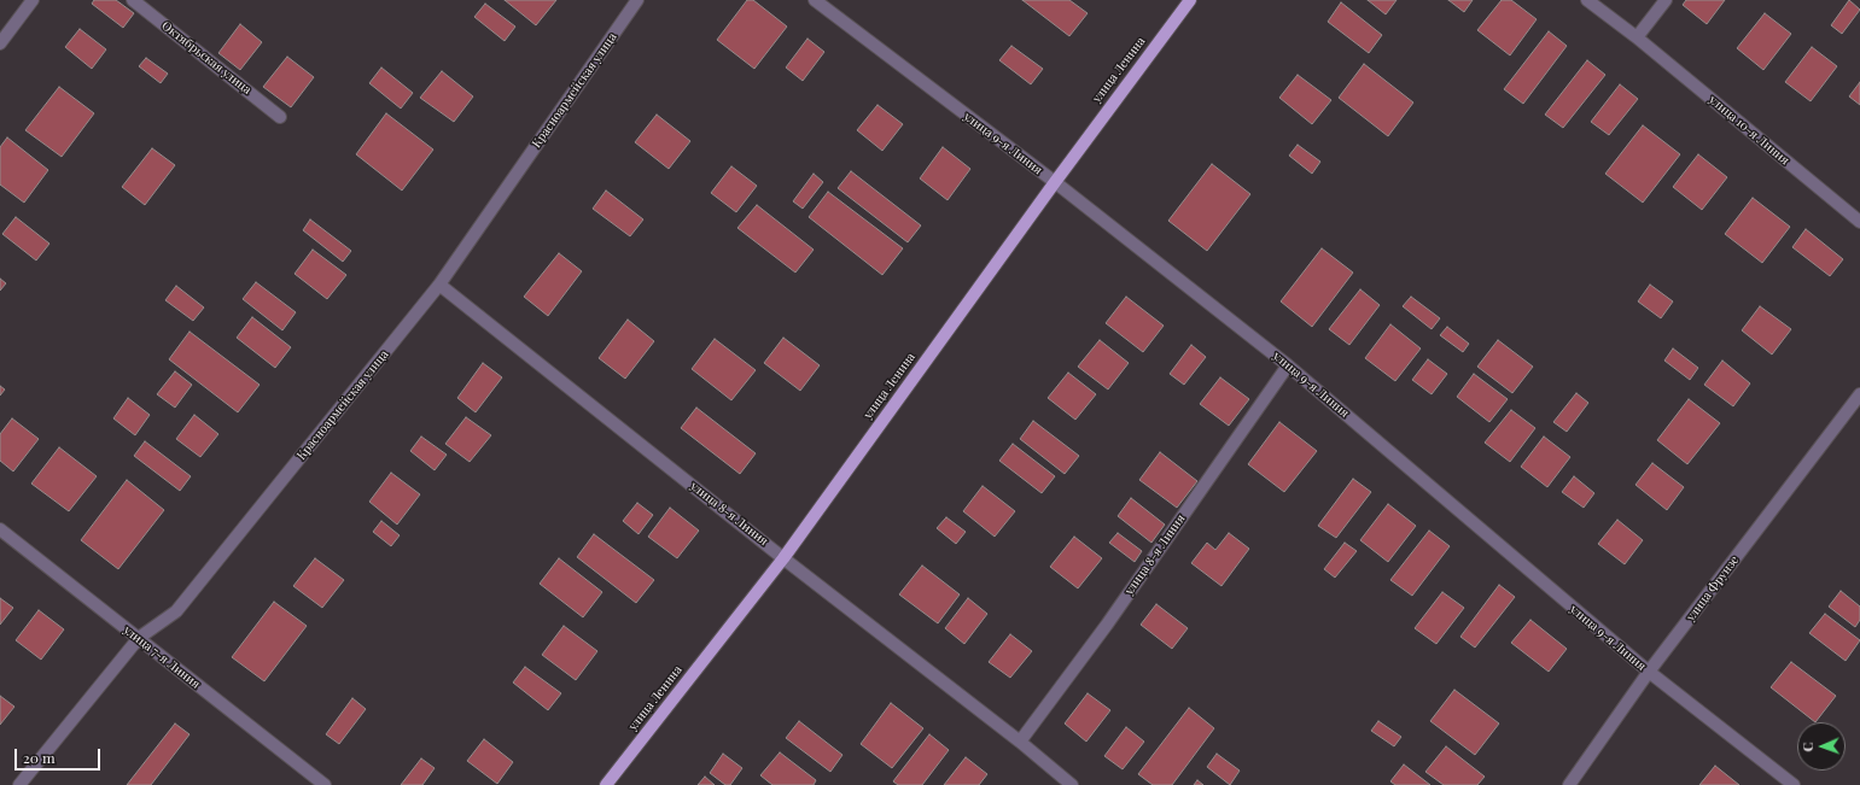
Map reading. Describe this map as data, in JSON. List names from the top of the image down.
{
  "streets": {
    "main road": ["улица Ленина"],
    "street": [
      "Октябрьская улица",
      "Красноармейская улица",
      "улица 10-я Линия",
      "улица 9-я Линия",
      "улица 8-я Линия",
      "улица Фрунзе",
      "улица 7-я Линия"
    ]
  },
  "crossings": [
    ["улица Ленина", "улица 9-я Линия"],
    ["улица Ленина", "улица 8-я Линия"],
    ["Красноармейская улица", "улица 8-я Линия"],
    ["Красноармейская улица", "улица 7-я Линия"],
    ["улица 9-я Линия", "улица 8-я Линия"],
    ["улица 9-я Линия", "улица Фрунзе"]
  ],
  "scale_bar": "20 m",
  "north": "left"
}
